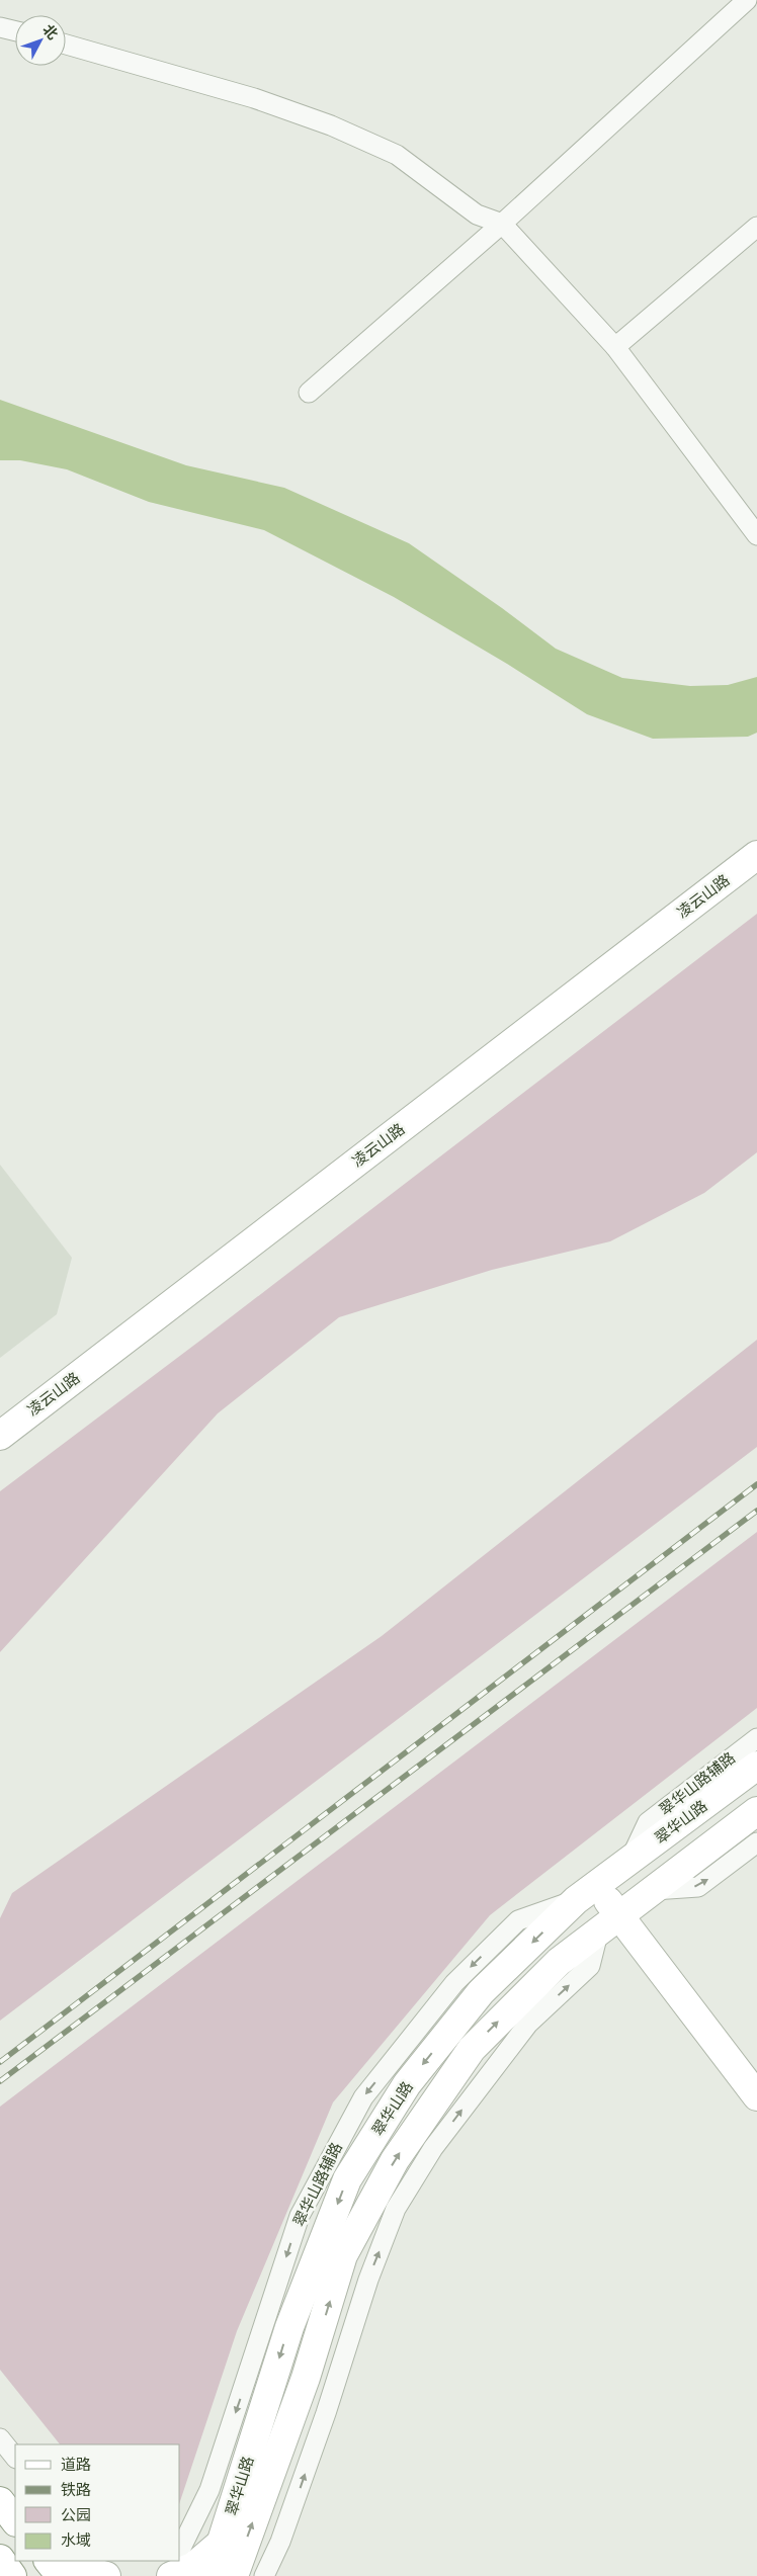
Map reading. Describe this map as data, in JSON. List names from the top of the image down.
{
  "streets": {
    "main road": ["凌云山路", "翠华山路"],
    "street": ["翠华山路辅路"]
  },
  "crossings": [
    ["翠华山路辅路", "翠华山路"]
  ],
  "legend": [
    "道路",
    "铁路",
    "公园",
    "水域"
  ],
  "north": "top right"
}
